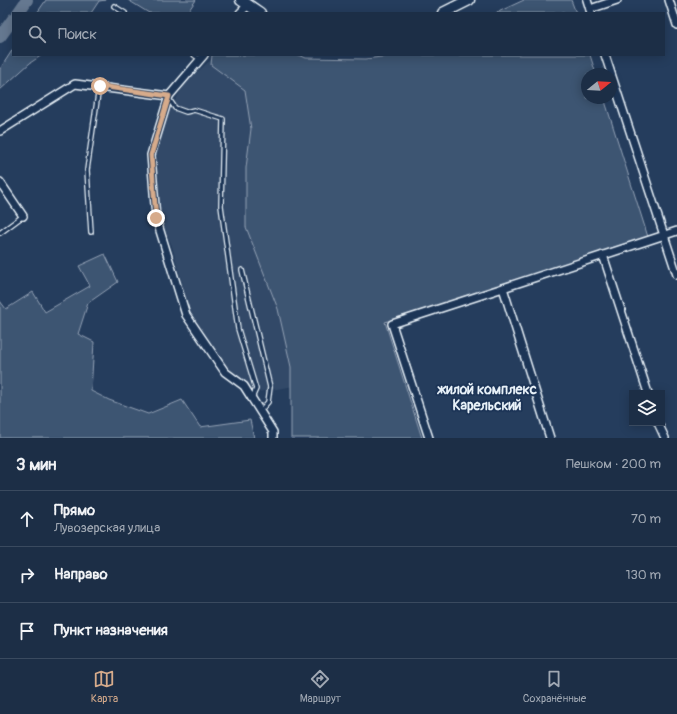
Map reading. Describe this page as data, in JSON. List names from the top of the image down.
{
  "districts": ["жилой комплекс Карельский"],
  "north": "right",
  "page": {
    "search": "Поиск",
    "heading": ["3 мин", "Пешком · 200 m"],
    "list": [
      ["Прямо", "Лувозерская улица", "70 m"],
      ["Направо", "130 m"],
      "Пункт назначения"
    ],
    "nav": ["Карта", "Маршрут", "Сохранённые"]
  }
}
